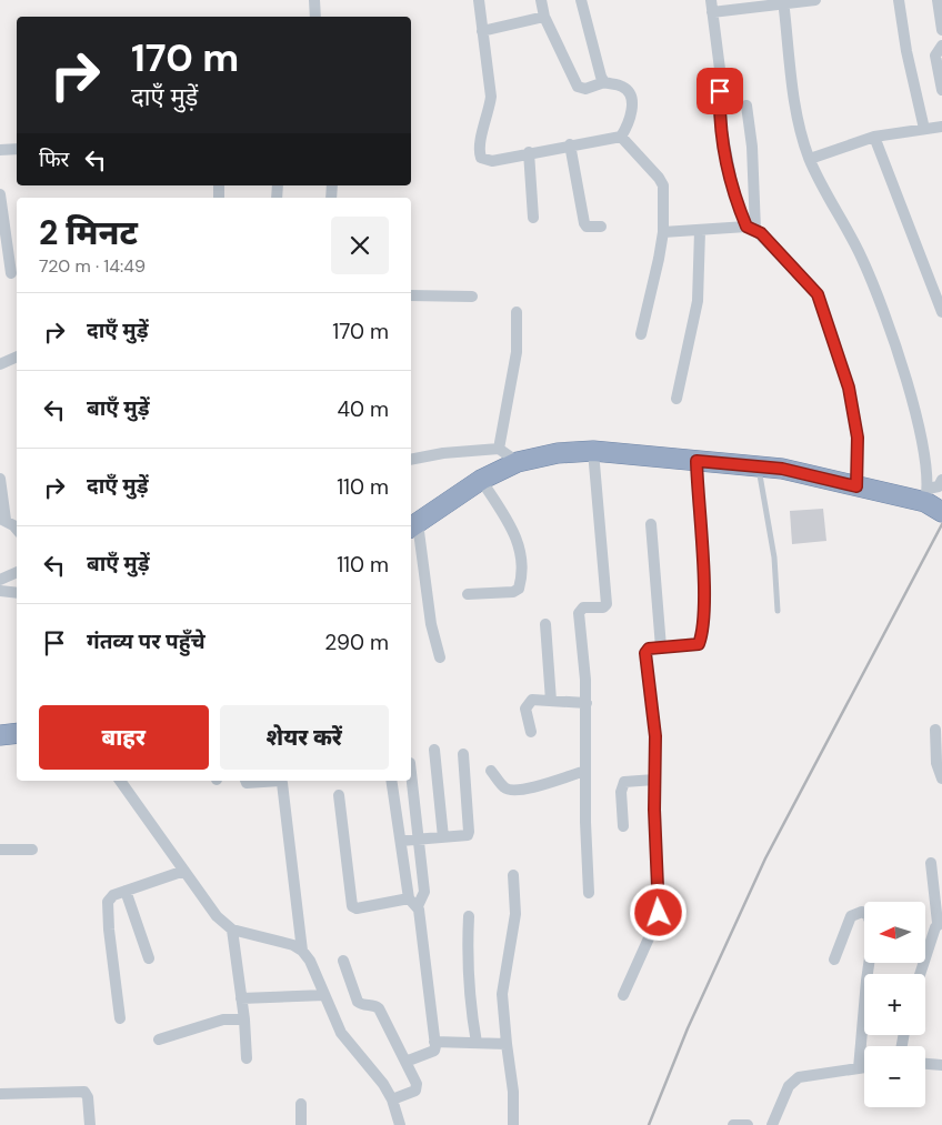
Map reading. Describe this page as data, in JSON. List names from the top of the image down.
{
  "north": "left",
  "page": {
    "turn": ["170 m", "दाएँ मुड़ें"],
    "then": "फिर",
    "heading": ["2 मिनट", "720 m · 14:49"],
    "list": [
      {
        "name": "दाएँ मुड़ें",
        "value": "170 m"
      },
      {
        "name": "बाएँ मुड़ें",
        "value": "40 m"
      },
      {
        "name": "दाएँ मुड़ें",
        "value": "110 m"
      },
      {
        "name": "बाएँ मुड़ें",
        "value": "110 m"
      },
      {
        "name": "गंतव्य पर पहुँचे",
        "value": "290 m"
      }
    ],
    "buttons": ["बाहर", "शेयर करें"],
    "map_buttons": ["+", "−"]
  }
}
